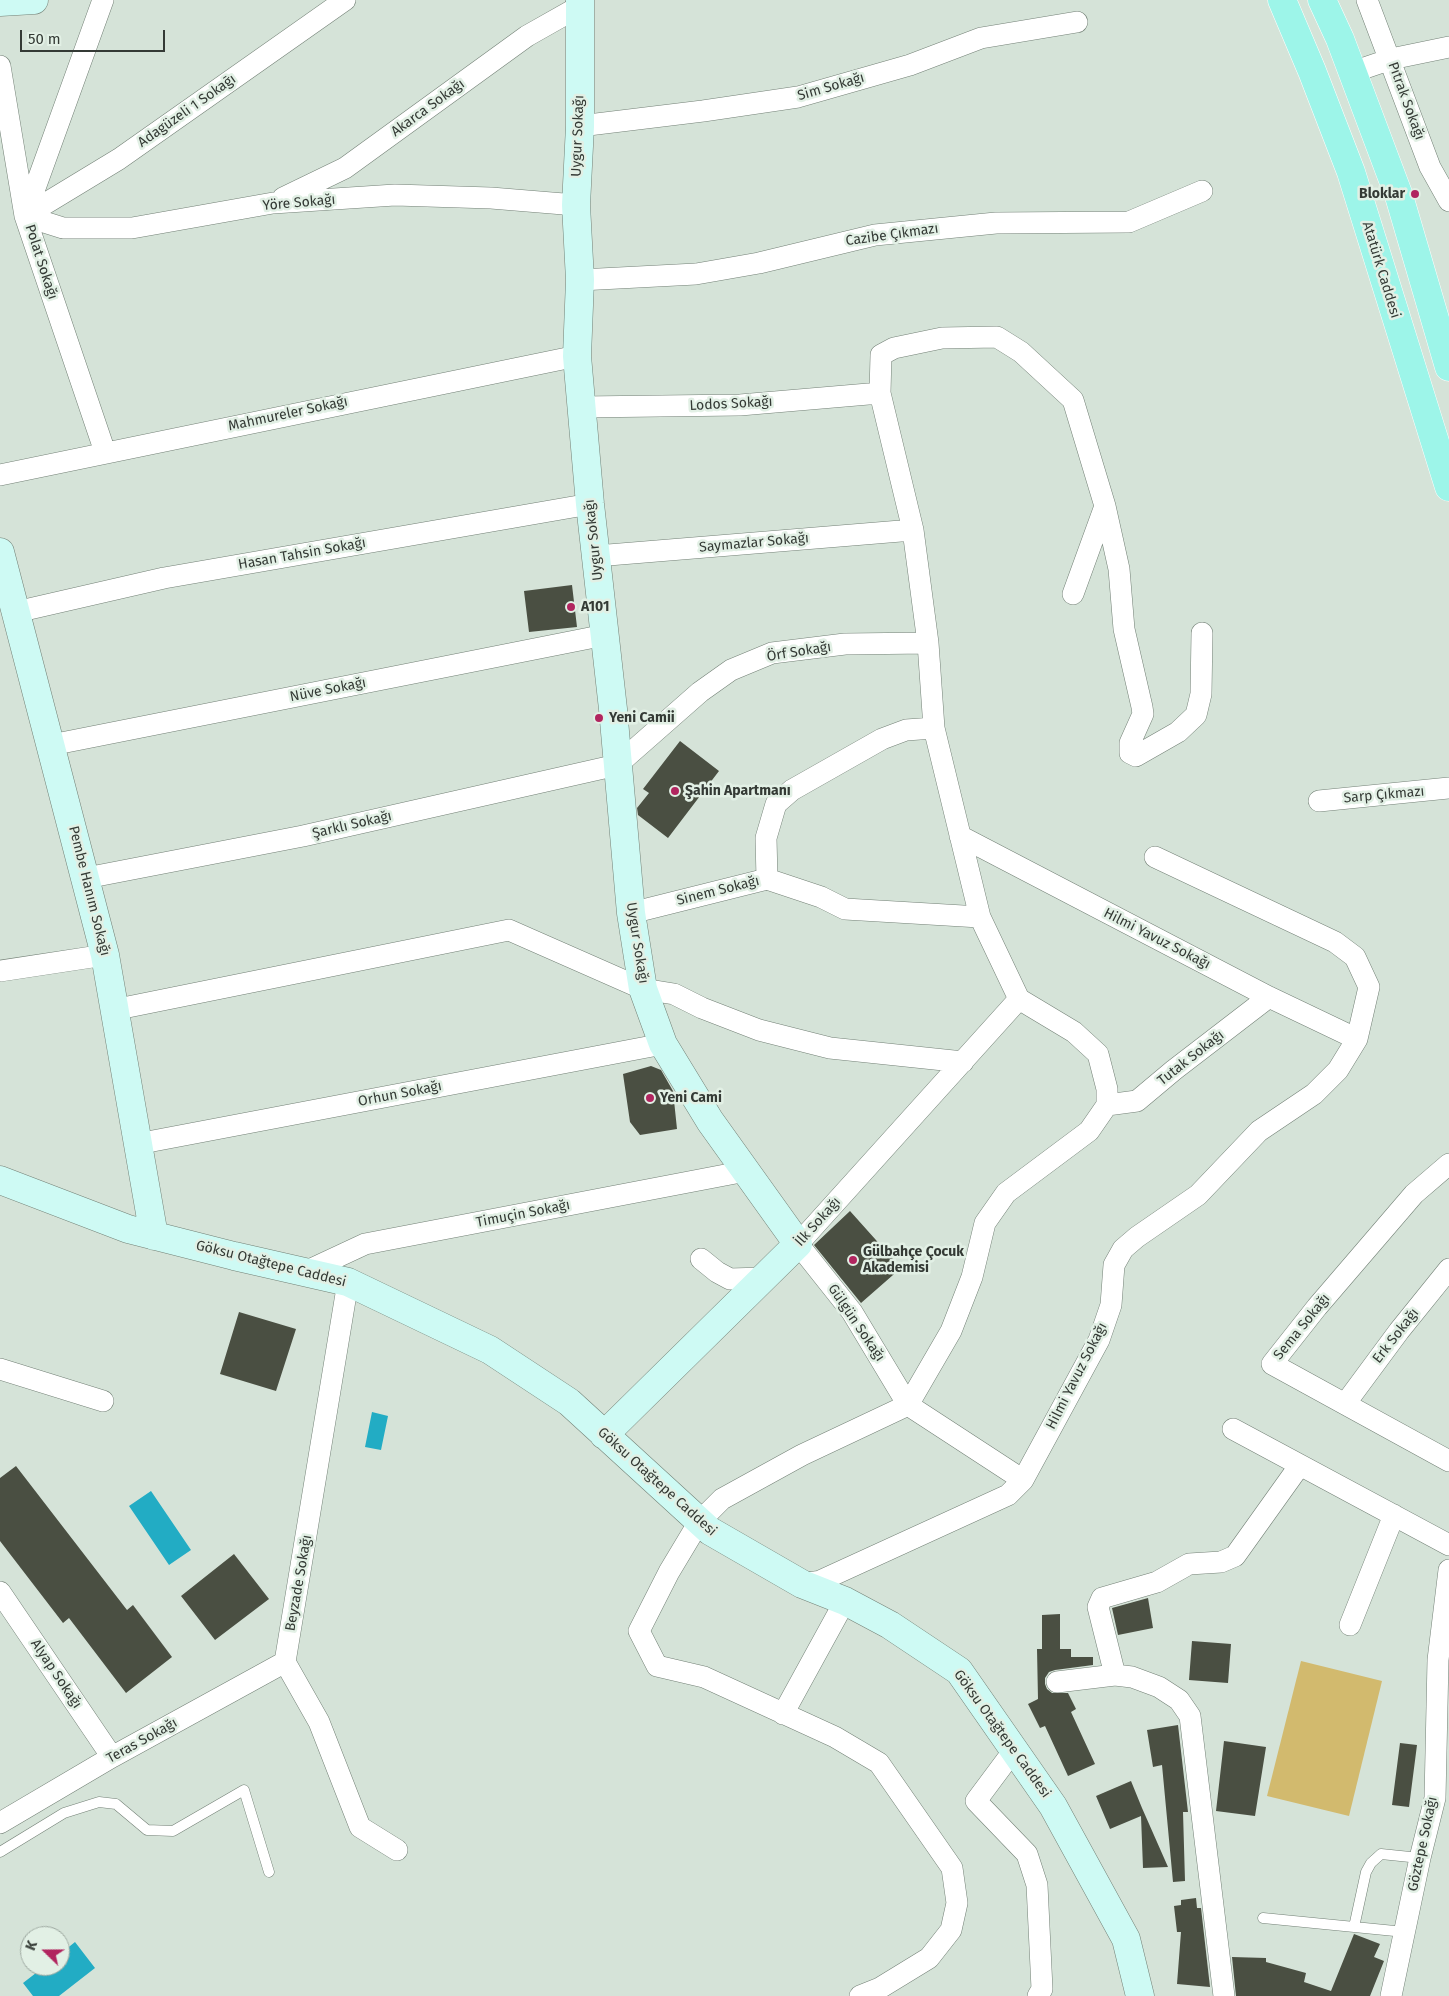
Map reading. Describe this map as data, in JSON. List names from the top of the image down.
{
  "streets": {
    "main road": ["Atatürk Caddesi"],
    "street": [
      "Sim Sokağı",
      "Pıtrak Sokağı",
      "Akarca Sokağı",
      "Adagüzeli 1 Sokaḡı",
      "Uygur Sokağı",
      "Yöre Sokağı",
      "Cazibe Çıkmazı",
      "Polat Sokağı",
      "Lodos Sokağı",
      "Mahmureler Sokağı",
      "Saymazlar Sokağı",
      "Hasan Tahsin Sokağı",
      "Örf Sokağı",
      "Nüve Sokağı",
      "Sarp Çıkmazı",
      "Şarklı Sokağı",
      "Pembe Hanım Sokağı",
      "Sinem Sokağı",
      "Hilmi Yavuz Sokağı",
      "Tutak Sokağı",
      "Orhun Sokağı",
      "Timuçin Sokağı",
      "İlk Sokağı",
      "Göksu Otağtepe Caddesi",
      "Gülgün Sokağı",
      "Sema Sokağı",
      "Erk Sokağı",
      "Beyzade Sokağı",
      "Alyap Sokağı",
      "Teras Sokağı",
      "Göztepe Sokağı"
    ]
  },
  "crossings": [
    ["Sim Sokağı", "Uygur Sokağı"],
    ["Akarca Sokağı", "Uygur Sokağı"],
    ["Akarca Sokağı", "Yöre Sokağı"],
    ["Adagüzeli 1 Sokaḡı", "Yöre Sokağı"],
    ["Adagüzeli 1 Sokaḡı", "Polat Sokağı"],
    ["Uygur Sokağı", "Yöre Sokağı"],
    ["Uygur Sokağı", "Cazibe Çıkmazı"],
    ["Uygur Sokağı", "Lodos Sokağı"],
    ["Uygur Sokağı", "Mahmureler Sokağı"],
    ["Uygur Sokağı", "Saymazlar Sokağı"],
    ["Uygur Sokağı", "Hasan Tahsin Sokağı"],
    ["Uygur Sokağı", "Örf Sokağı"],
    ["Uygur Sokağı", "Nüve Sokağı"],
    ["Uygur Sokağı", "Şarklı Sokağı"],
    ["Uygur Sokağı", "Sinem Sokağı"],
    ["Uygur Sokağı", "Orhun Sokağı"],
    ["Uygur Sokağı", "Timuçin Sokağı"],
    ["Uygur Sokağı", "İlk Sokağı"],
    ["Uygur Sokağı", "Gülgün Sokağı"],
    ["Yöre Sokağı", "Polat Sokağı"],
    ["Polat Sokağı", "Mahmureler Sokağı"],
    ["Hasan Tahsin Sokağı", "Pembe Hanım Sokağı"],
    ["Örf Sokağı", "Şarklı Sokağı"],
    ["Nüve Sokağı", "Pembe Hanım Sokağı"],
    ["Şarklı Sokağı", "Pembe Hanım Sokağı"],
    ["Pembe Hanım Sokağı", "Orhun Sokağı"],
    ["Pembe Hanım Sokağı", "Göksu Otağtepe Caddesi"],
    ["Hilmi Yavuz Sokağı", "Tutak Sokağı"],
    ["Hilmi Yavuz Sokağı", "Göksu Otağtepe Caddesi"],
    ["Timuçin Sokağı", "Göksu Otağtepe Caddesi"],
    ["İlk Sokağı", "Göksu Otağtepe Caddesi"],
    ["İlk Sokağı", "Gülgün Sokağı"],
    ["Göksu Otağtepe Caddesi", "Beyzade Sokağı"],
    ["Sema Sokağı", "Erk Sokağı"],
    ["Beyzade Sokağı", "Teras Sokağı"],
    ["Alyap Sokağı", "Teras Sokağı"]
  ],
  "places": [
    "Bloklar",
    "A101",
    "Yeni Camii",
    "Şahin Apartmanı",
    "Yeni Cami",
    "Gülbahçe Çocuk Akademisi"
  ],
  "scale_bar": "50 m",
  "north": "left"
}
